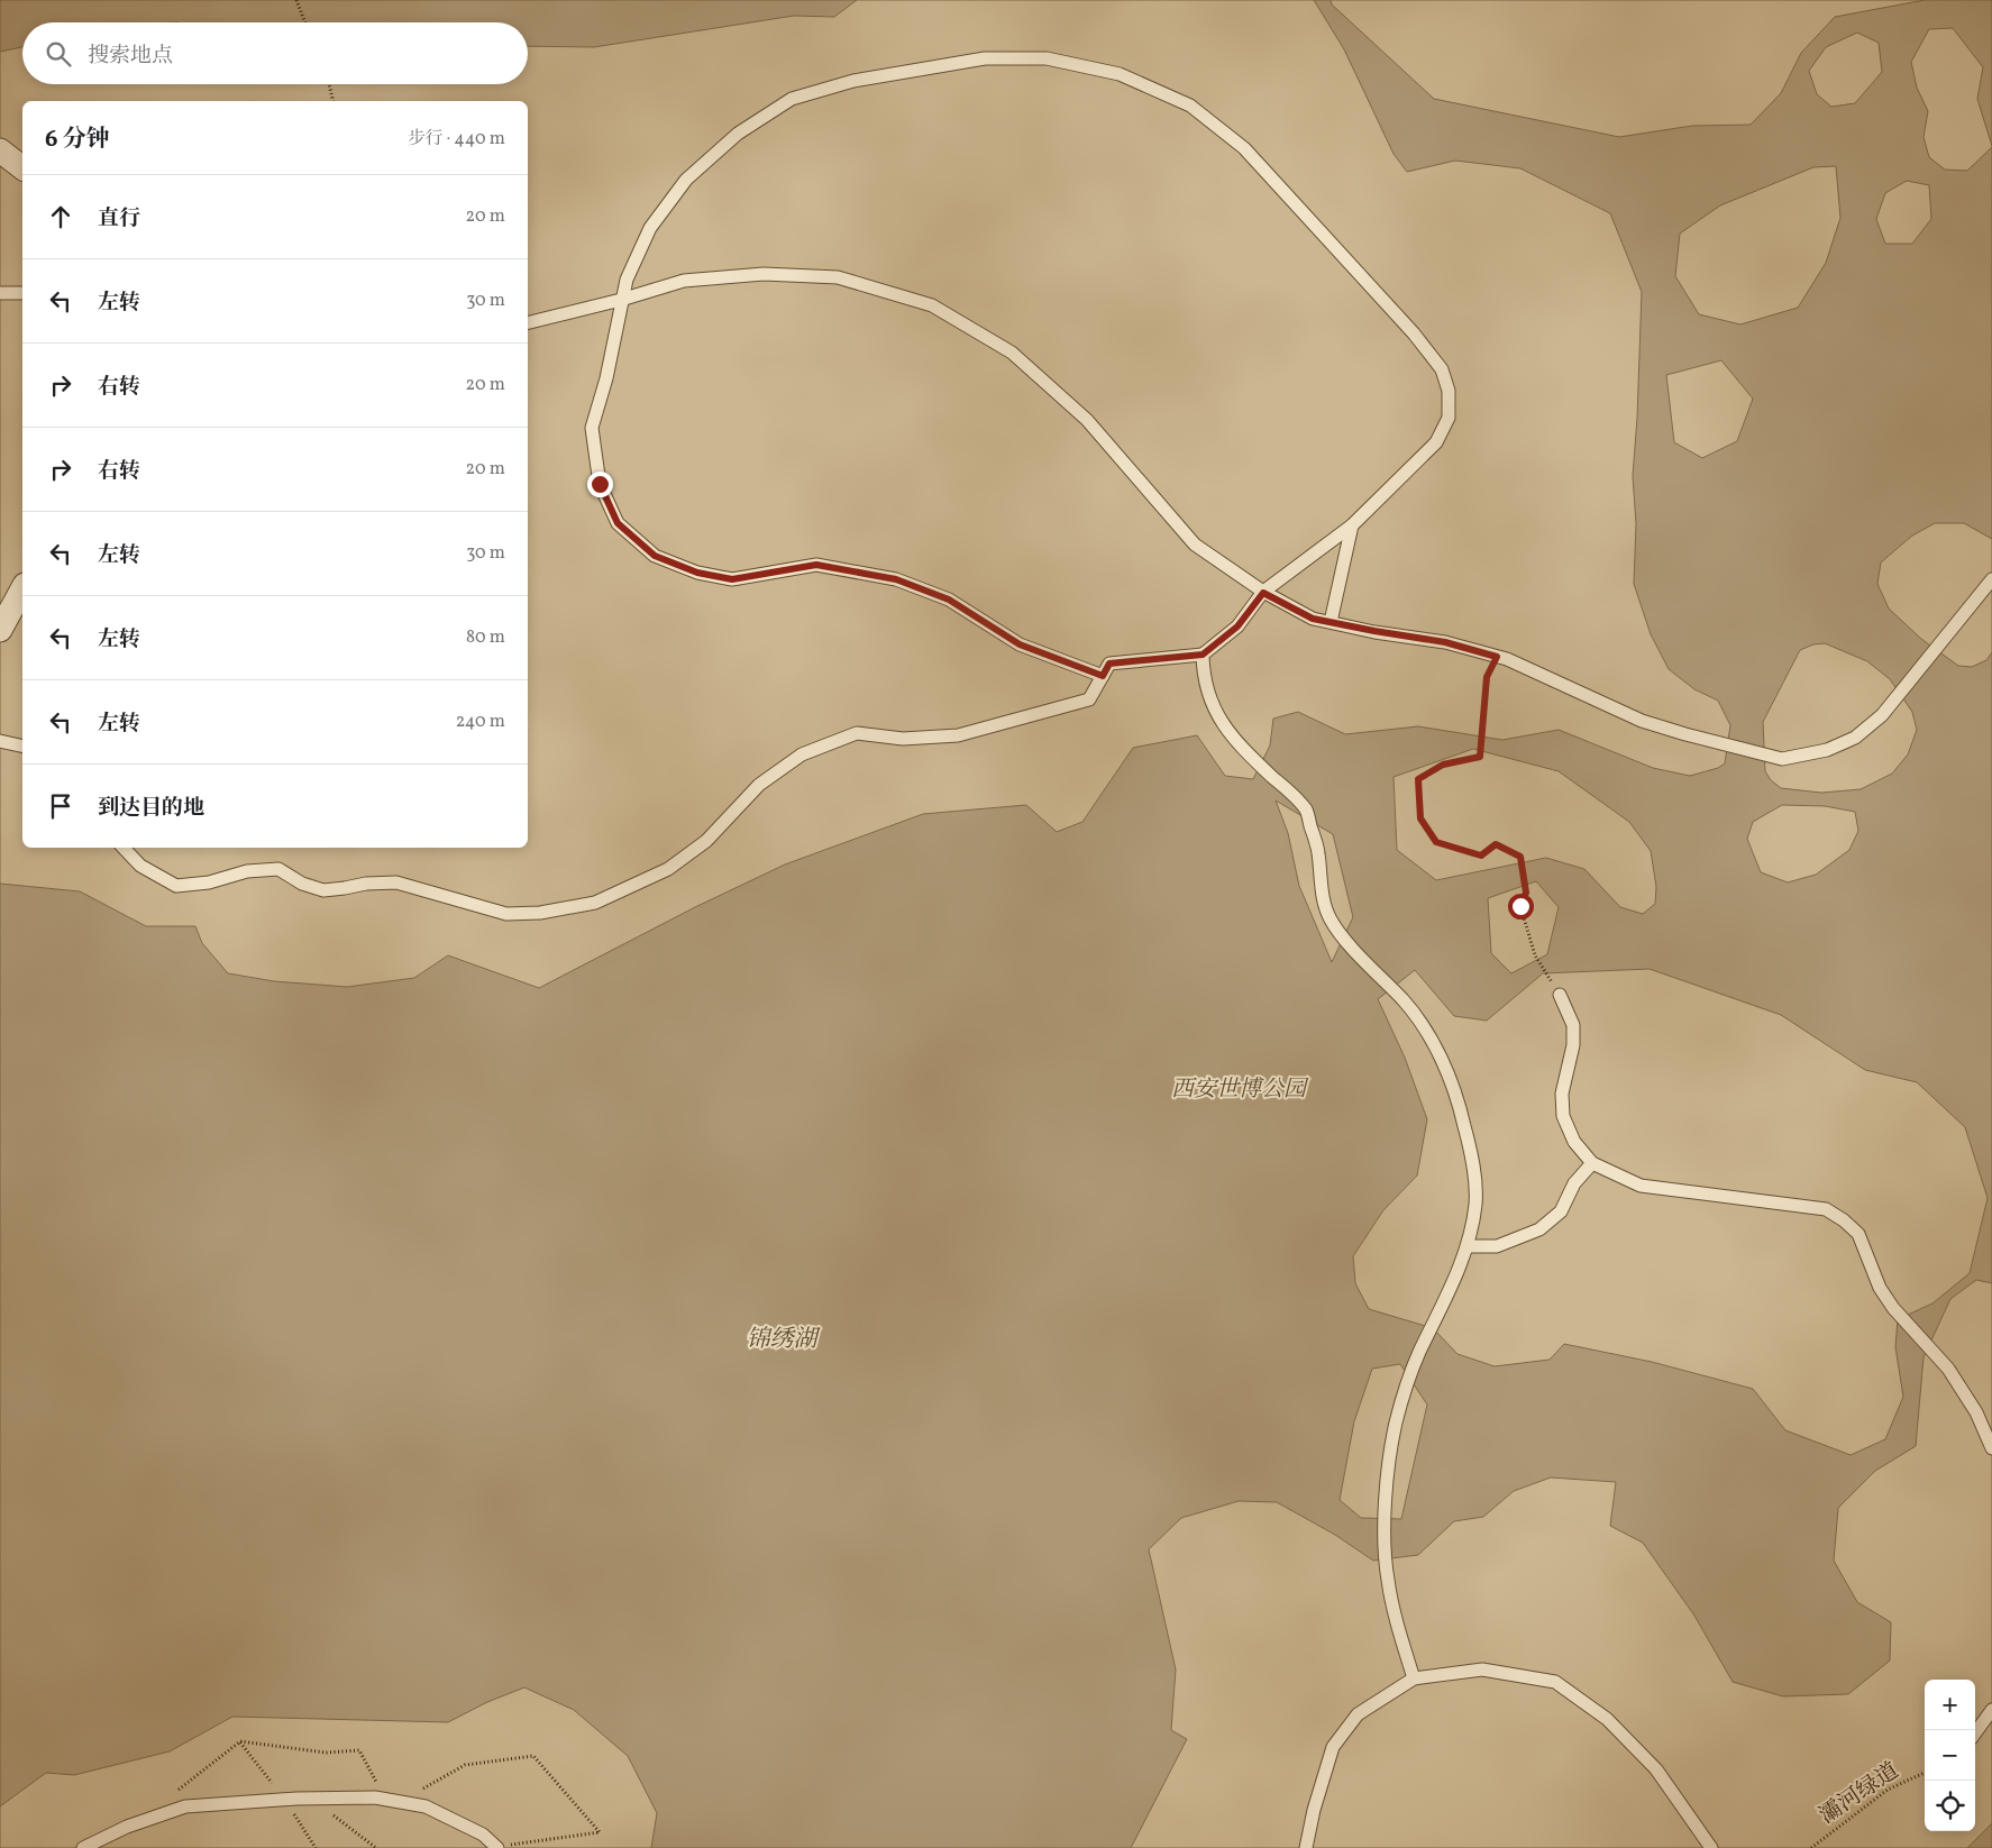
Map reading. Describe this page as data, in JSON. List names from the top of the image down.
{
  "streets": {
    "path": ["灞河绿道"]
  },
  "water": ["锦绣湖"],
  "parks": ["西安世博公园"],
  "page": {
    "search": "搜索地点",
    "heading": ["6 分钟", "步行 · 440 m"],
    "list": [
      ["直行", "20 m"],
      ["左转", "30 m"],
      ["右转", "20 m"],
      ["右转", "20 m"],
      ["左转", "30 m"],
      ["左转", "80 m"],
      ["左转", "240 m"],
      "到达目的地"
    ],
    "map_buttons": ["+", "−"]
  }
}
